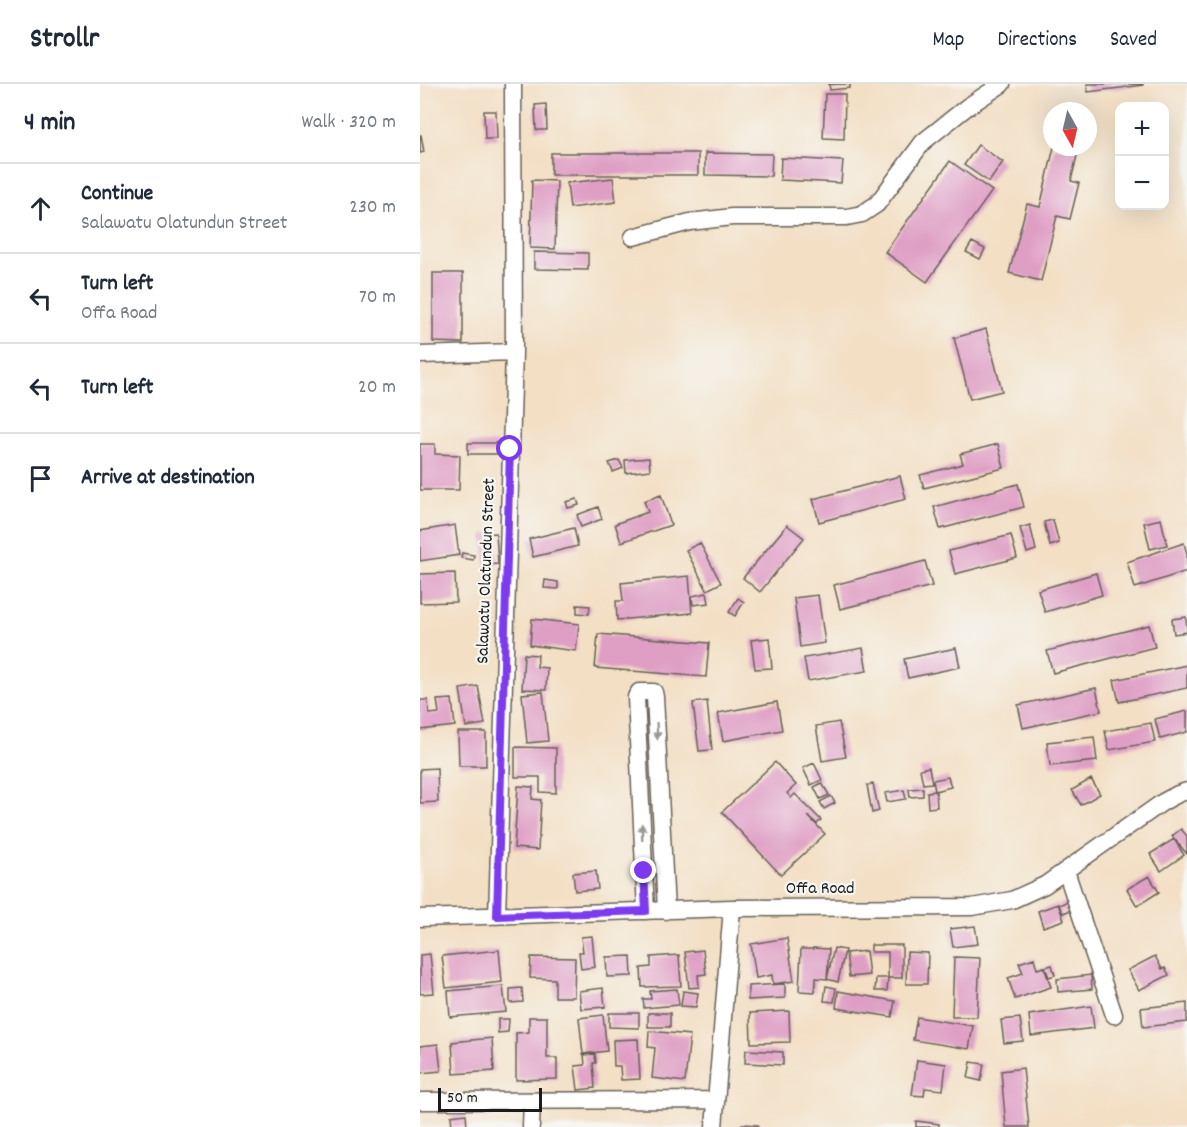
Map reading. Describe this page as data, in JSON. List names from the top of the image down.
{
  "streets": {
    "street": ["Salawatu Olatundun Street", "Offa Road"]
  },
  "crossings": [
    ["Salawatu Olatundun Street", "Offa Road"]
  ],
  "scale_bar": "50 m",
  "north": "bottom",
  "page": {
    "header": "Strollr",
    "nav": ["Map", "Directions", "Saved"],
    "heading": ["4 min", "Walk · 320 m"],
    "map_buttons": ["+", "−"],
    "list": [
      ["Continue", "Salawatu Olatundun Street", "230 m"],
      ["Turn left", "Offa Road", "70 m"],
      ["Turn left", "20 m"],
      "Arrive at destination"
    ],
    "scale": "50 m"
  }
}
